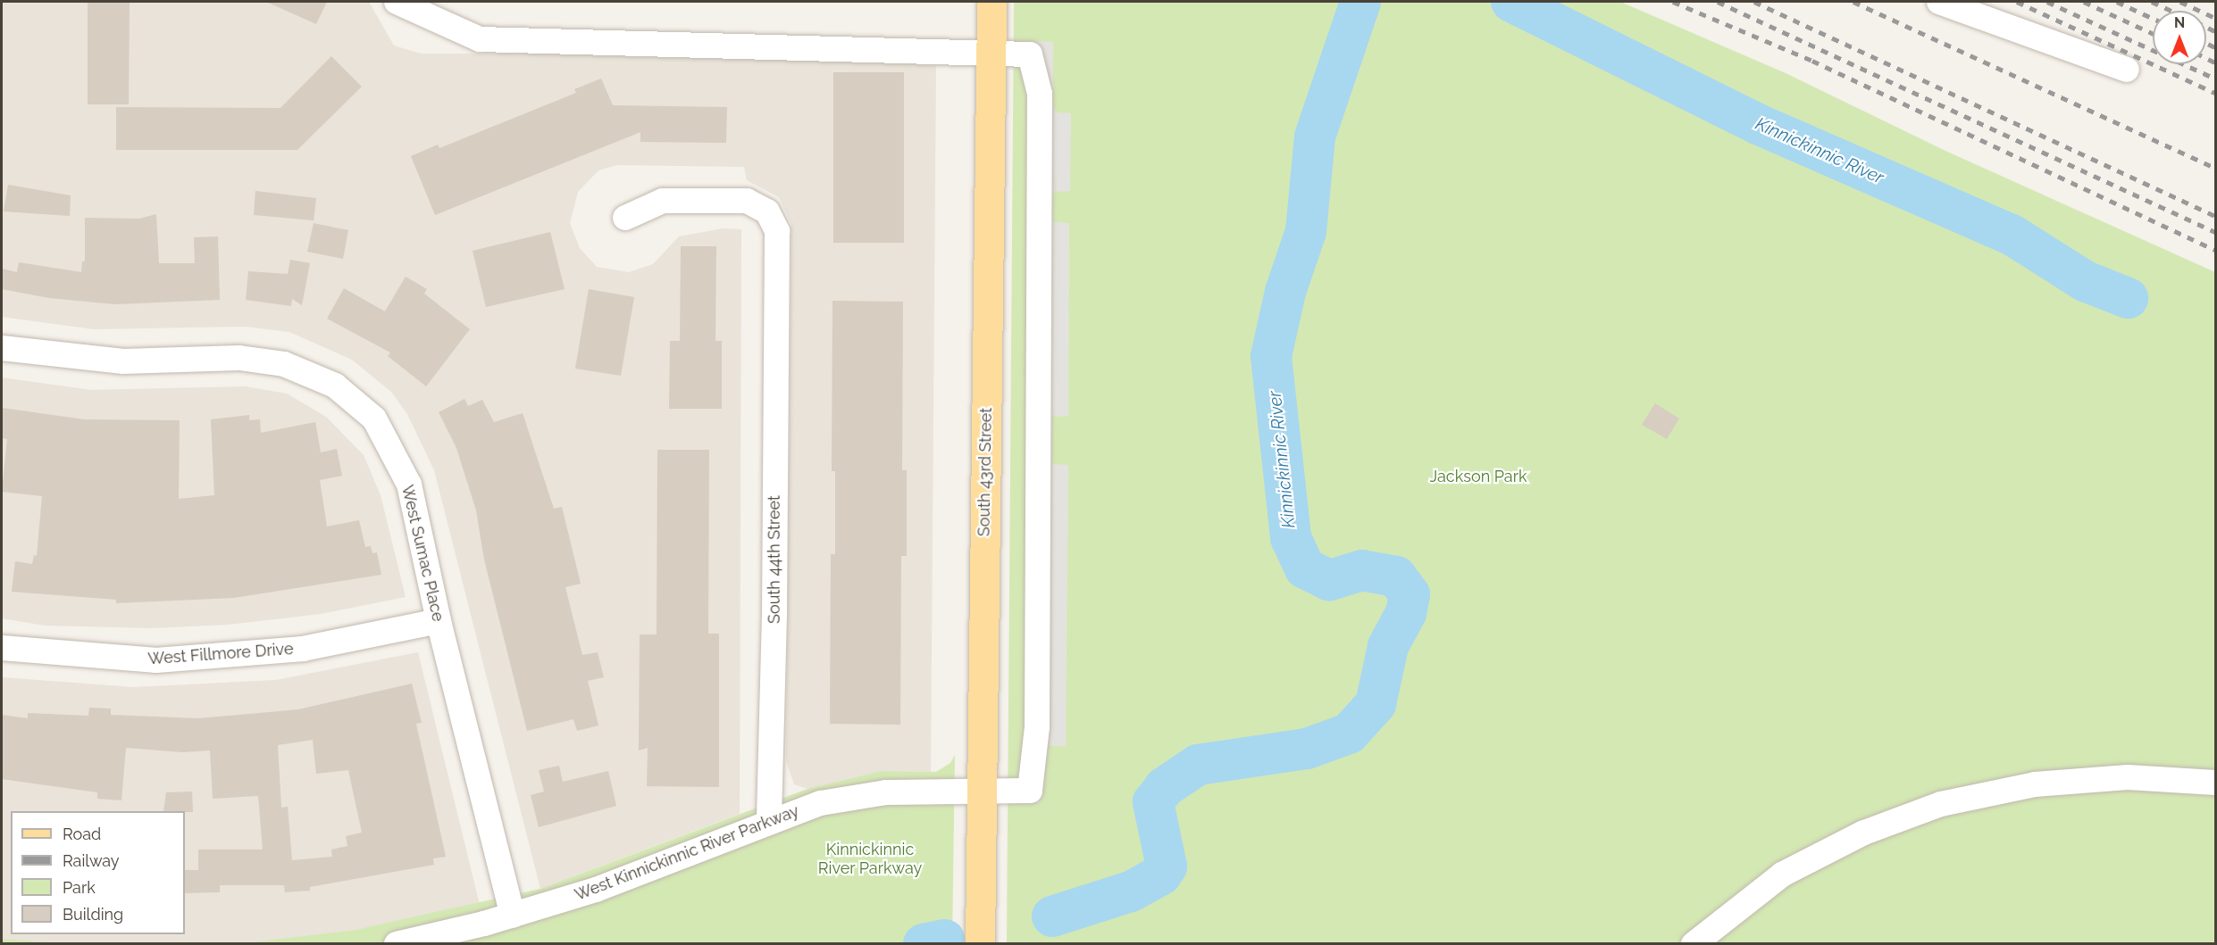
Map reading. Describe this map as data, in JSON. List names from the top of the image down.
{
  "streets": {
    "main road": ["South 43rd Street"],
    "street": [
      "West Sumac Place",
      "South 44th Street",
      "West Fillmore Drive",
      "West Kinnickinnic River Parkway"
    ]
  },
  "crossings": [
    ["South 43rd Street", "West Kinnickinnic River Parkway"],
    ["West Sumac Place", "West Fillmore Drive"],
    ["West Sumac Place", "West Kinnickinnic River Parkway"],
    ["South 44th Street", "West Kinnickinnic River Parkway"]
  ],
  "water": ["Kinnickinnic River"],
  "parks": ["Jackson Park", "Kinnickinnic River Parkway"],
  "legend": [
    "Road",
    "Railway",
    "Park",
    "Building"
  ],
  "north": "top"
}
